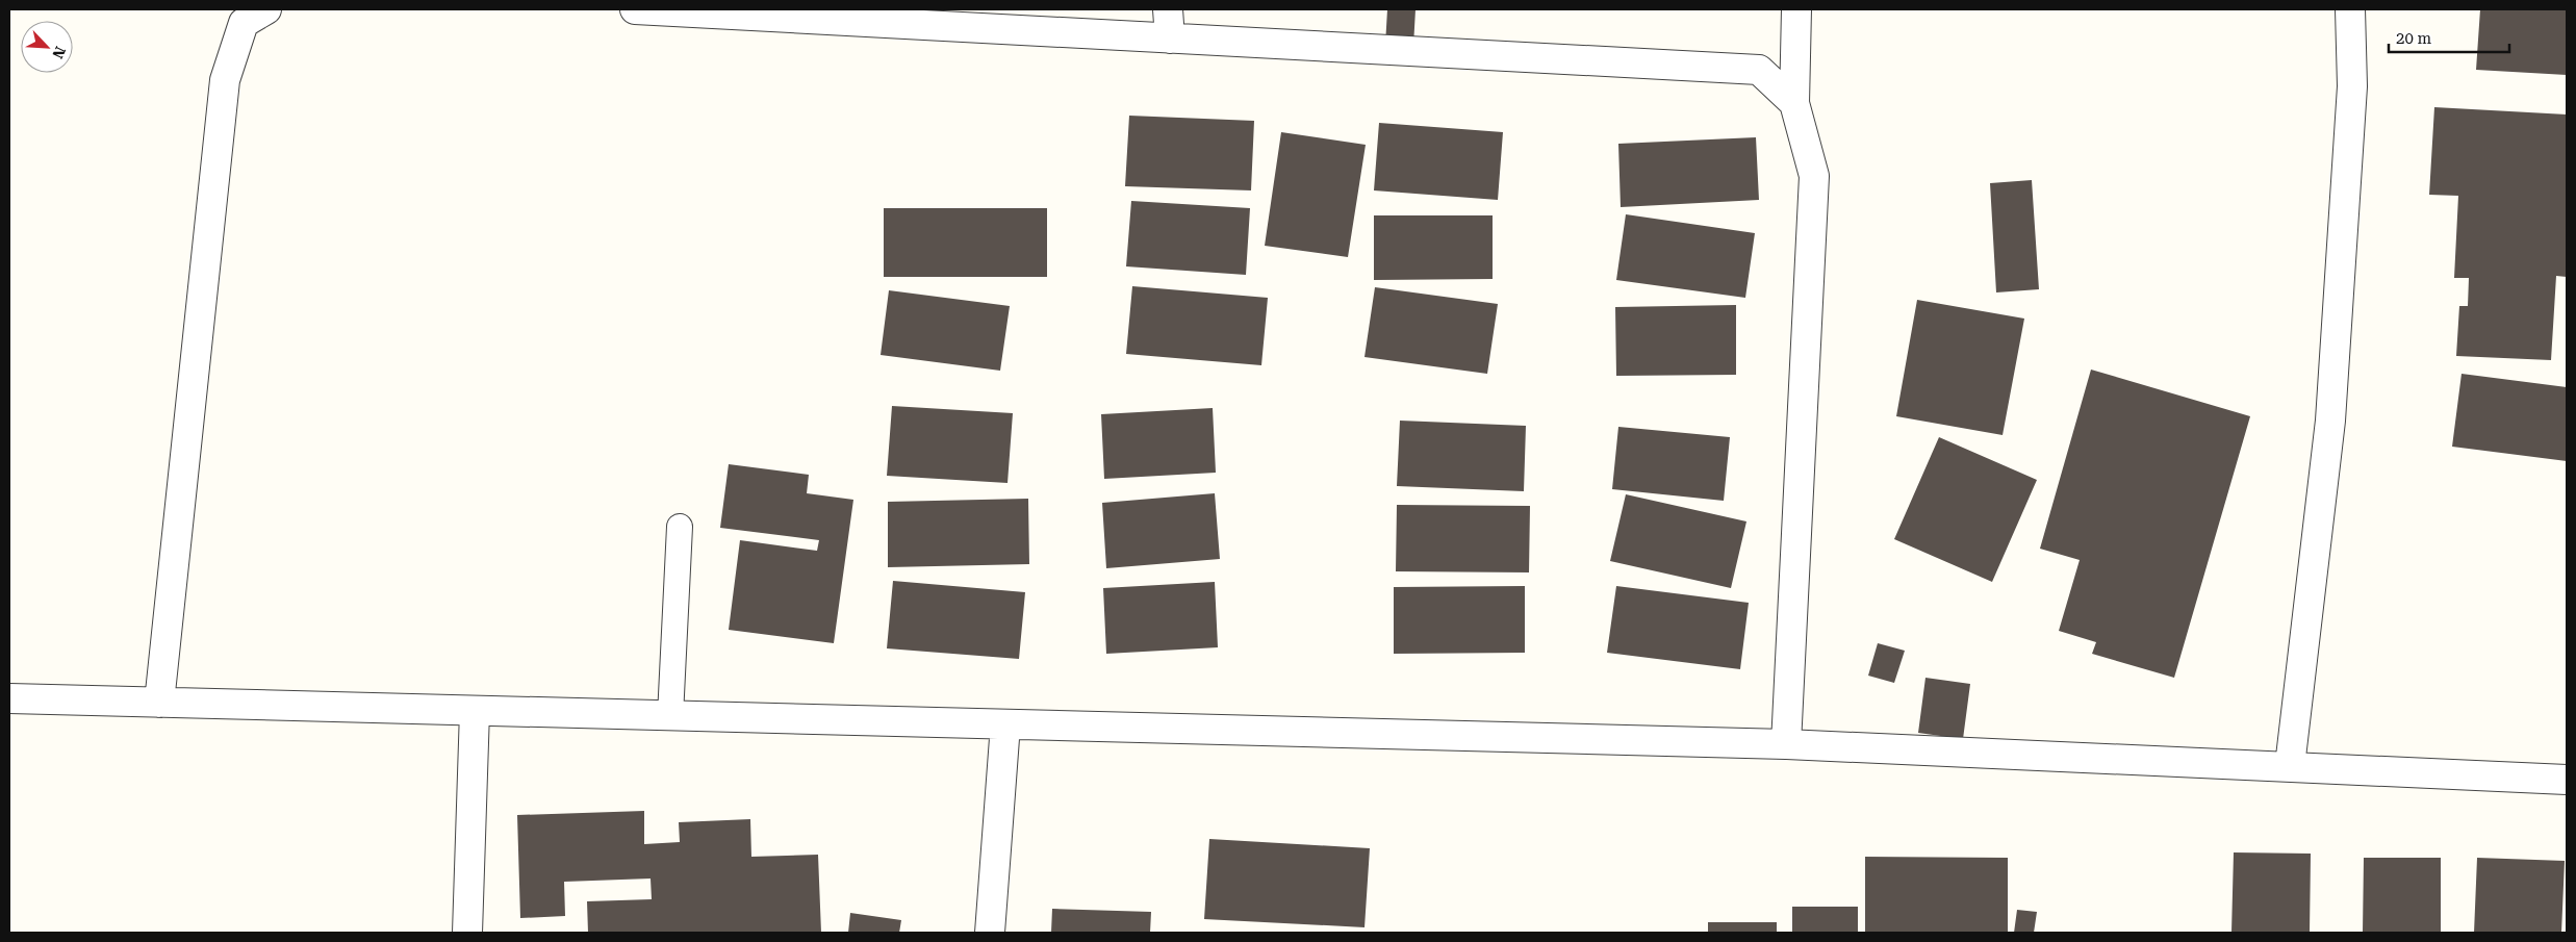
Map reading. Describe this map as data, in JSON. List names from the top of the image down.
{
  "scale_bar": "20 m",
  "north": "bottom right"
}
